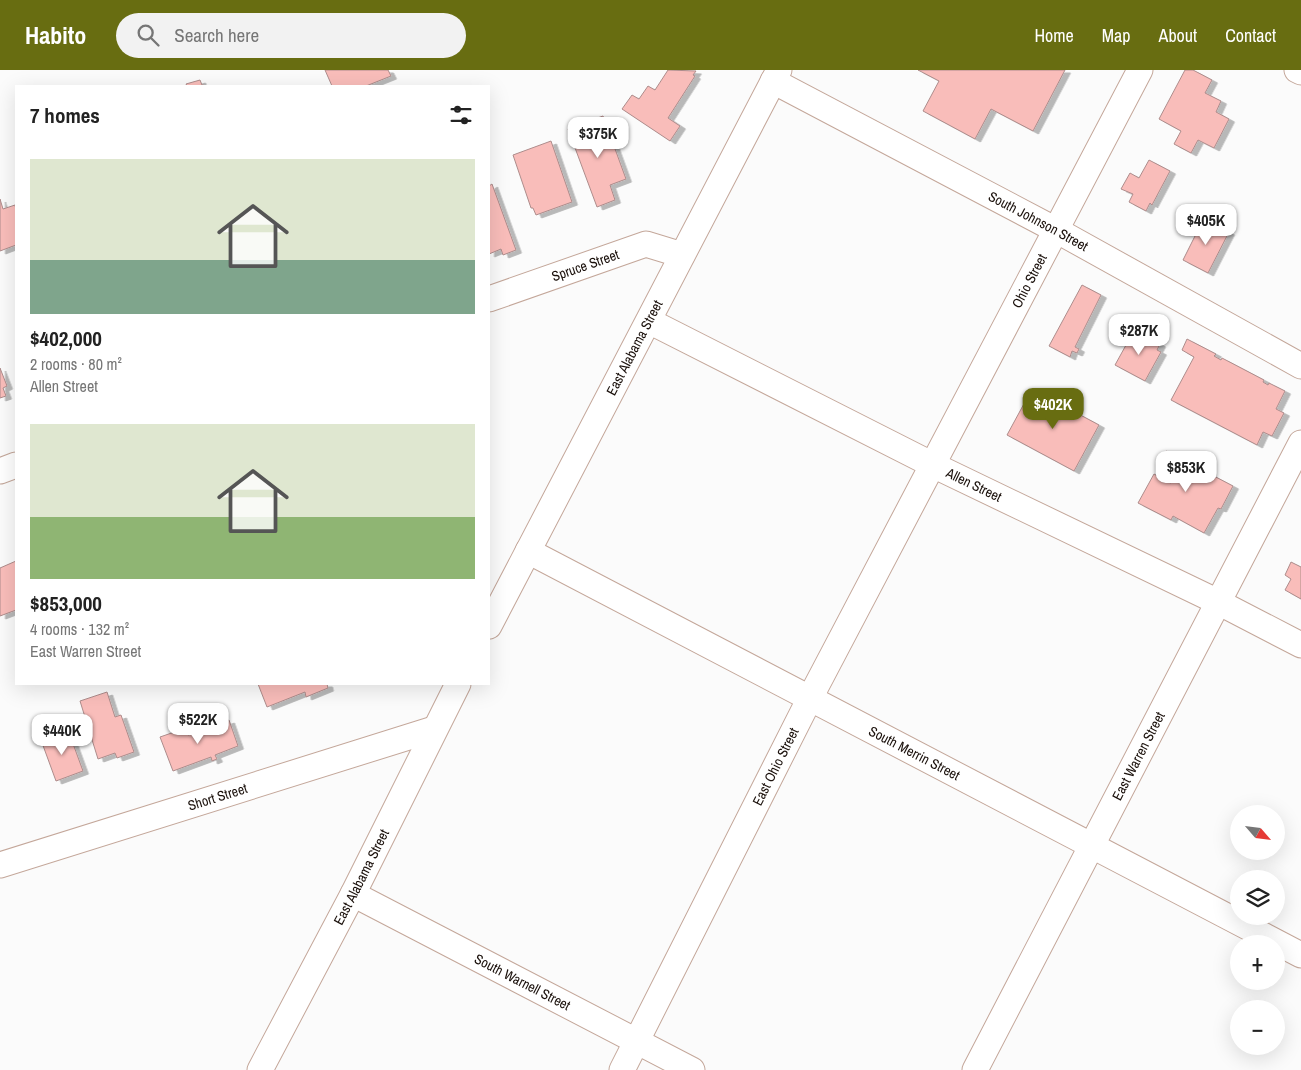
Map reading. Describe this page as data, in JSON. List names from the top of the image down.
{
  "streets": {
    "street": [
      "South Johnson Street",
      "Spruce Street",
      "Ohio Street",
      "East Alabama Street",
      "Allen Street",
      "South Merrin Street",
      "East Warren Street",
      "East Ohio Street",
      "Short Street",
      "South Warnell Street"
    ]
  },
  "crossings": [
    ["South Johnson Street", "Ohio Street"],
    ["South Johnson Street", "East Alabama Street"],
    ["Spruce Street", "East Alabama Street"],
    ["Ohio Street", "Allen Street"],
    ["Ohio Street", "East Ohio Street"],
    ["East Alabama Street", "Allen Street"],
    ["East Alabama Street", "South Merrin Street"],
    ["East Alabama Street", "Short Street"],
    ["East Alabama Street", "South Warnell Street"],
    ["Allen Street", "East Warren Street"],
    ["Allen Street", "East Ohio Street"],
    ["South Merrin Street", "East Warren Street"],
    ["South Merrin Street", "East Ohio Street"],
    ["East Ohio Street", "South Warnell Street"]
  ],
  "north": "bottom right",
  "page": {
    "header": "Habito",
    "search": "Search here",
    "nav": [
      "Home",
      "Map",
      "About",
      "Contact"
    ],
    "heading": "7 homes",
    "price": [
      "$375K",
      "$405K",
      "$287K",
      "$402K",
      "$853K",
      "$522K",
      "$440K"
    ],
    "list": [
      {
        "name": "$402,000",
        "note": "2 rooms · 80 m² · Allen Street"
      },
      {
        "name": "$853,000",
        "note": "4 rooms · 132 m² · East Warren Street"
      }
    ],
    "map_buttons": ["+", "−"]
  }
}
